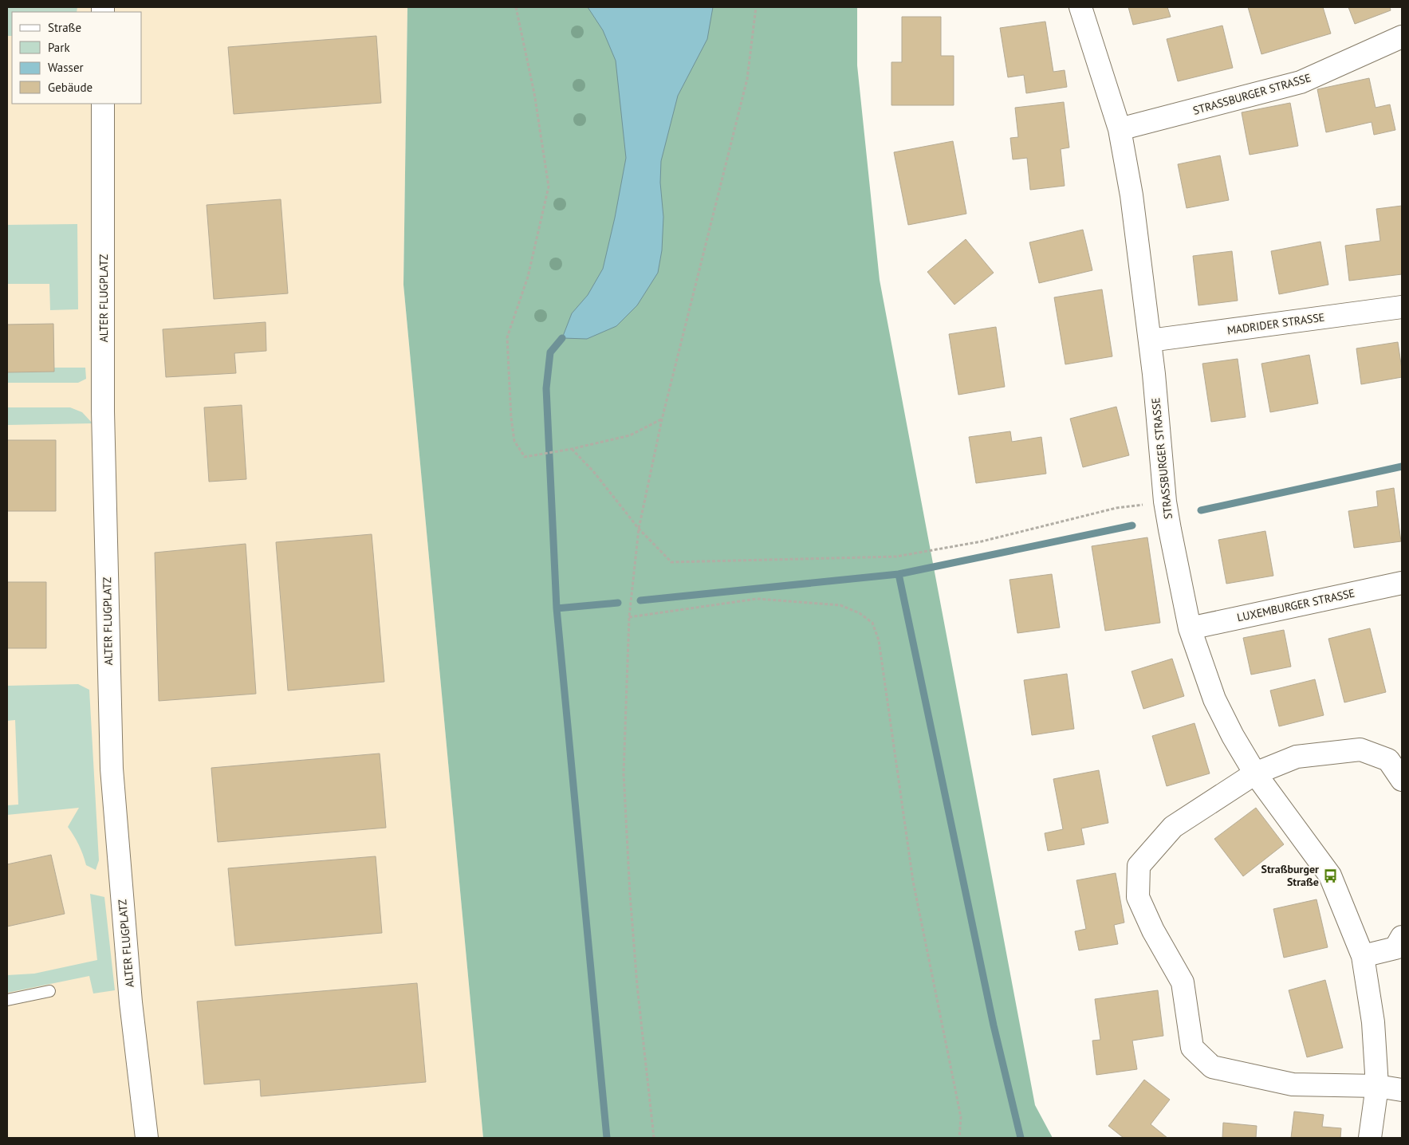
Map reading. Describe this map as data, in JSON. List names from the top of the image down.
{
  "streets": {
    "street": [
      "STRASSBURGER STRASSE",
      "ALTER FLUGPLATZ",
      "MADRIDER STRASSE",
      "LUXEMBURGER STRASSE"
    ]
  },
  "crossings": [
    ["STRASSBURGER STRASSE", "MADRIDER STRASSE"],
    ["STRASSBURGER STRASSE", "LUXEMBURGER STRASSE"]
  ],
  "places": {
    "bus stop": ["Straßburger Straße"]
  },
  "legend": [
    "Straße",
    "Park",
    "Wasser",
    "Gebäude"
  ]
}
